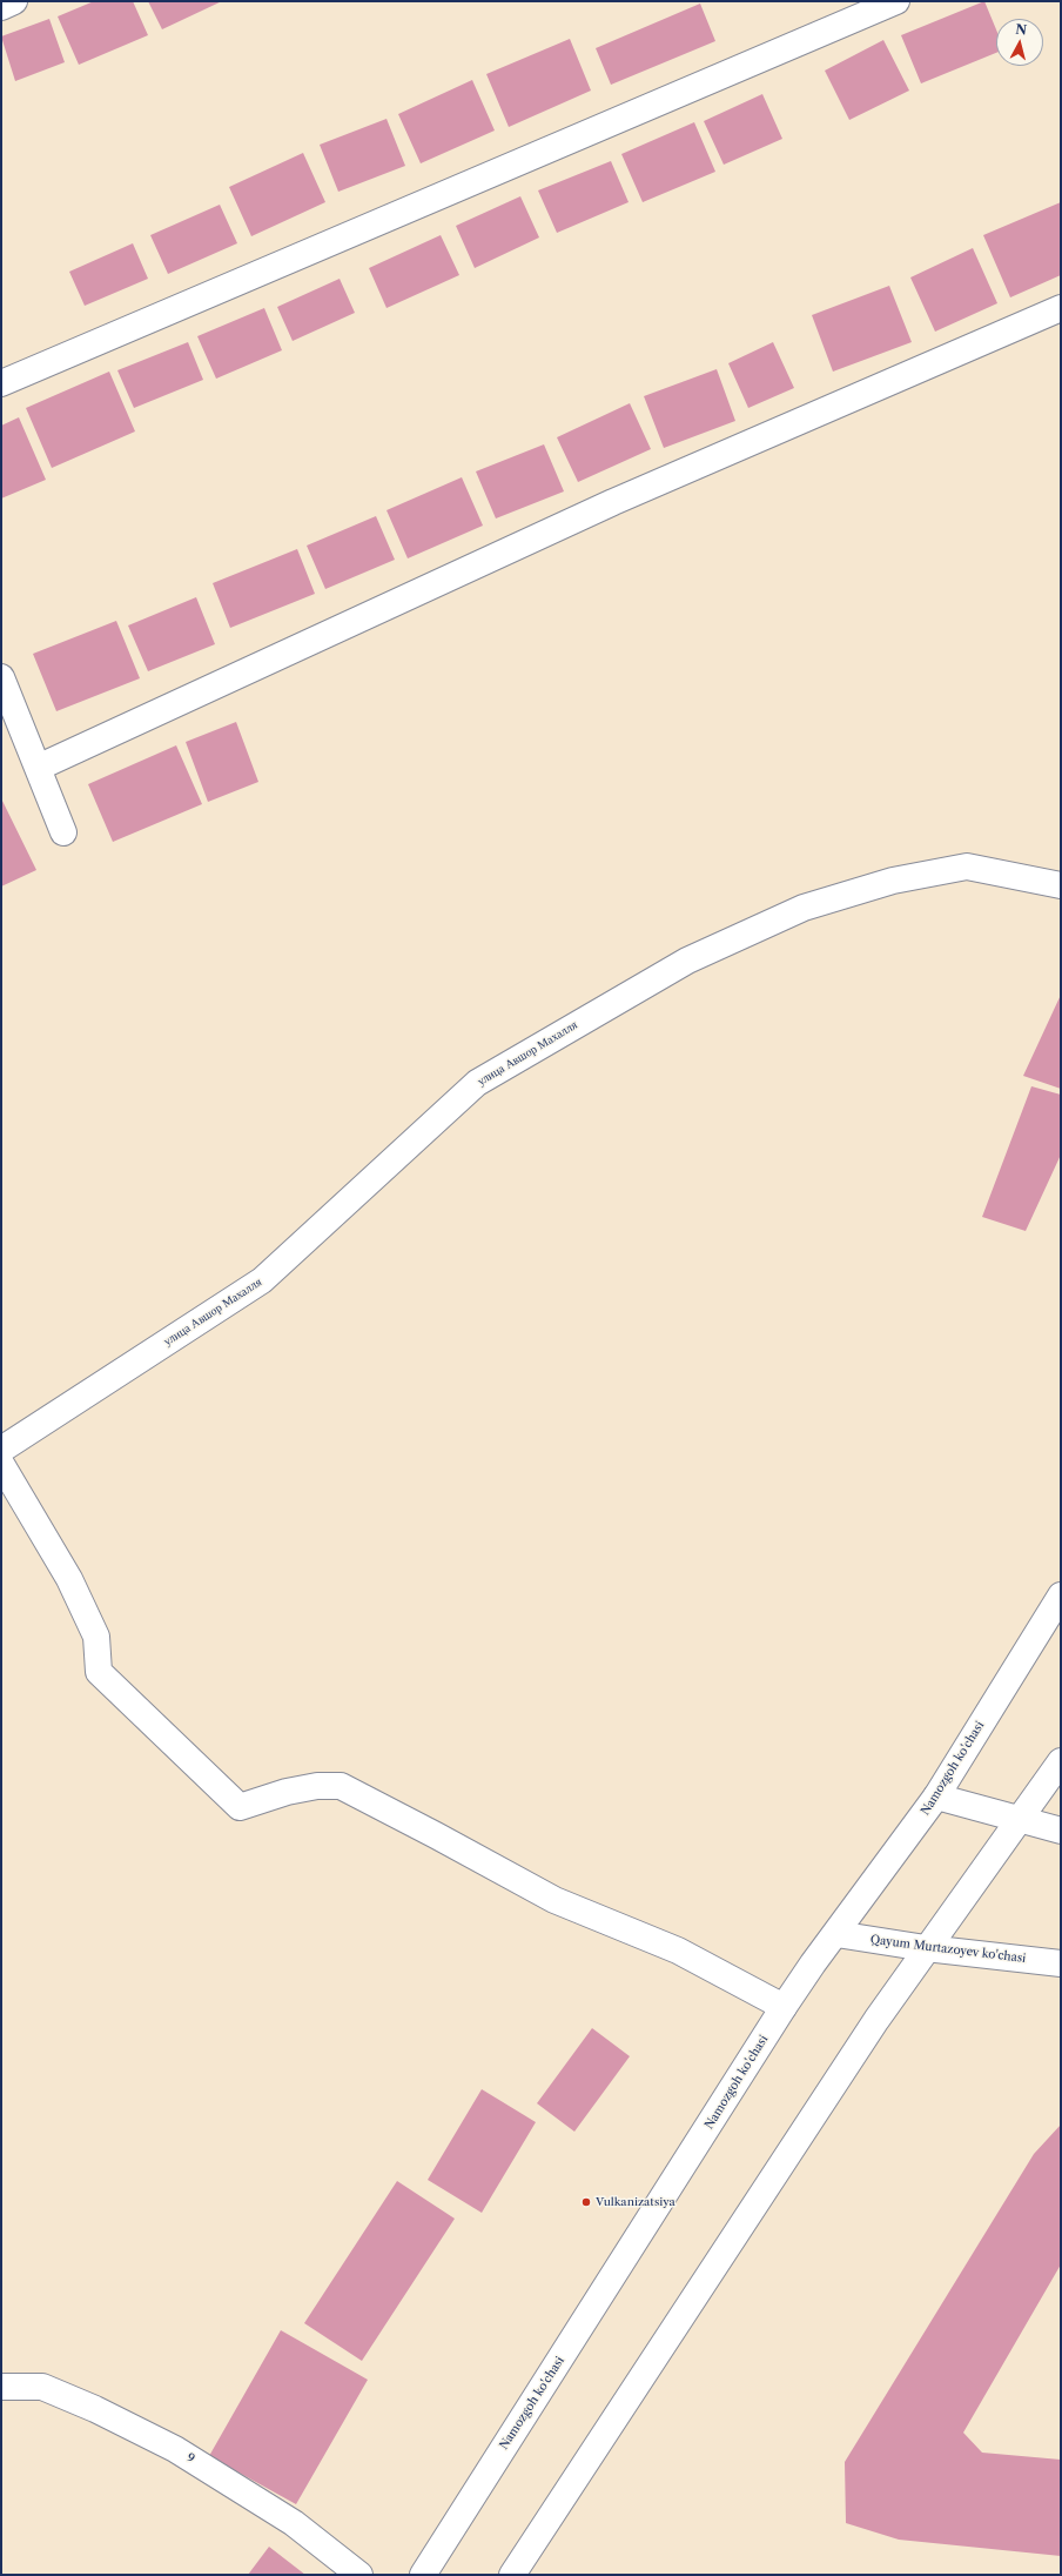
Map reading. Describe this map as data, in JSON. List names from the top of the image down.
{
  "streets": {
    "street": [
      "улица Авшор Махалля",
      "Namozgoh ko'chasi",
      "Qayum Murtazoyev ko'chasi",
      "9"
    ]
  },
  "crossings": [
    ["Namozgoh ko'chasi", "Qayum Murtazoyev ko'chasi"]
  ],
  "places": ["Vulkanizatsiya"],
  "north": "top"
}
